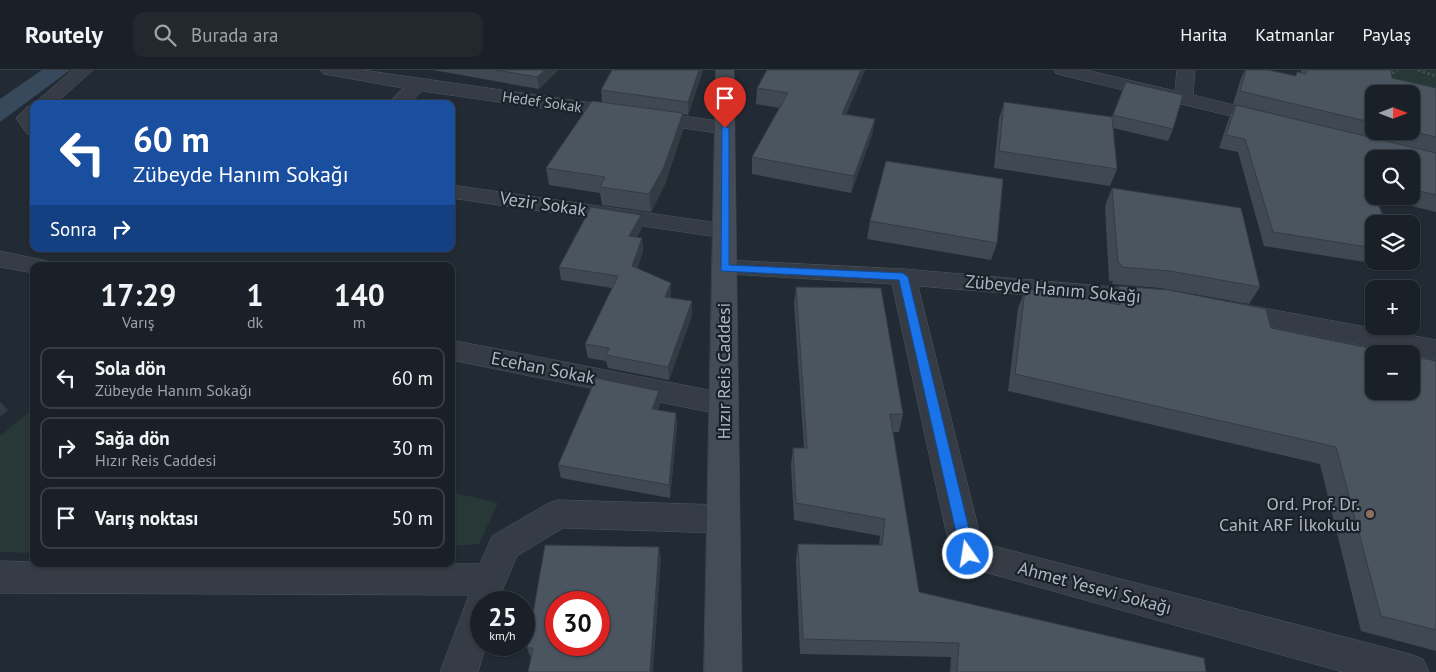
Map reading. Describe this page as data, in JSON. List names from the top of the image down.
{
  "streets": {
    "street": [
      "Hedef Sokak",
      "Vezir Sokak",
      "Zübeyde Hanım Sokağı",
      "Ecehan Sokak",
      "Hızır Reis Caddesi",
      "Ahmet Yesevi Sokağı"
    ]
  },
  "crossings": [
    ["Hedef Sokak", "Hızır Reis Caddesi"],
    ["Vezir Sokak", "Hızır Reis Caddesi"],
    ["Zübeyde Hanım Sokağı", "Hızır Reis Caddesi"],
    ["Zübeyde Hanım Sokağı", "Ahmet Yesevi Sokağı"],
    ["Ecehan Sokak", "Hızır Reis Caddesi"]
  ],
  "places": ["Ord. Prof. Dr. Cahit ARF İlkokulu"],
  "north": "right",
  "page": {
    "header": "Routely",
    "search": "Burada ara",
    "nav": ["Harita", "Katmanlar", "Paylaş"],
    "map_buttons": ["+", "−"],
    "turn": ["60 m", "Zübeyde Hanım Sokağı"],
    "then": "Sonra",
    "eta": [
      "17:29",
      "Varış",
      "1",
      "dk",
      "140",
      "m"
    ],
    "list": [
      {
        "name": "Sola dön",
        "note": "Zübeyde Hanım Sokağı",
        "value": "60 m"
      },
      {
        "name": "Sağa dön",
        "note": "Hızır Reis Caddesi",
        "value": "30 m"
      },
      {
        "name": "Varış noktası",
        "value": "50 m"
      }
    ],
    "speed": "25 km/h",
    "limit": "30"
  }
}
